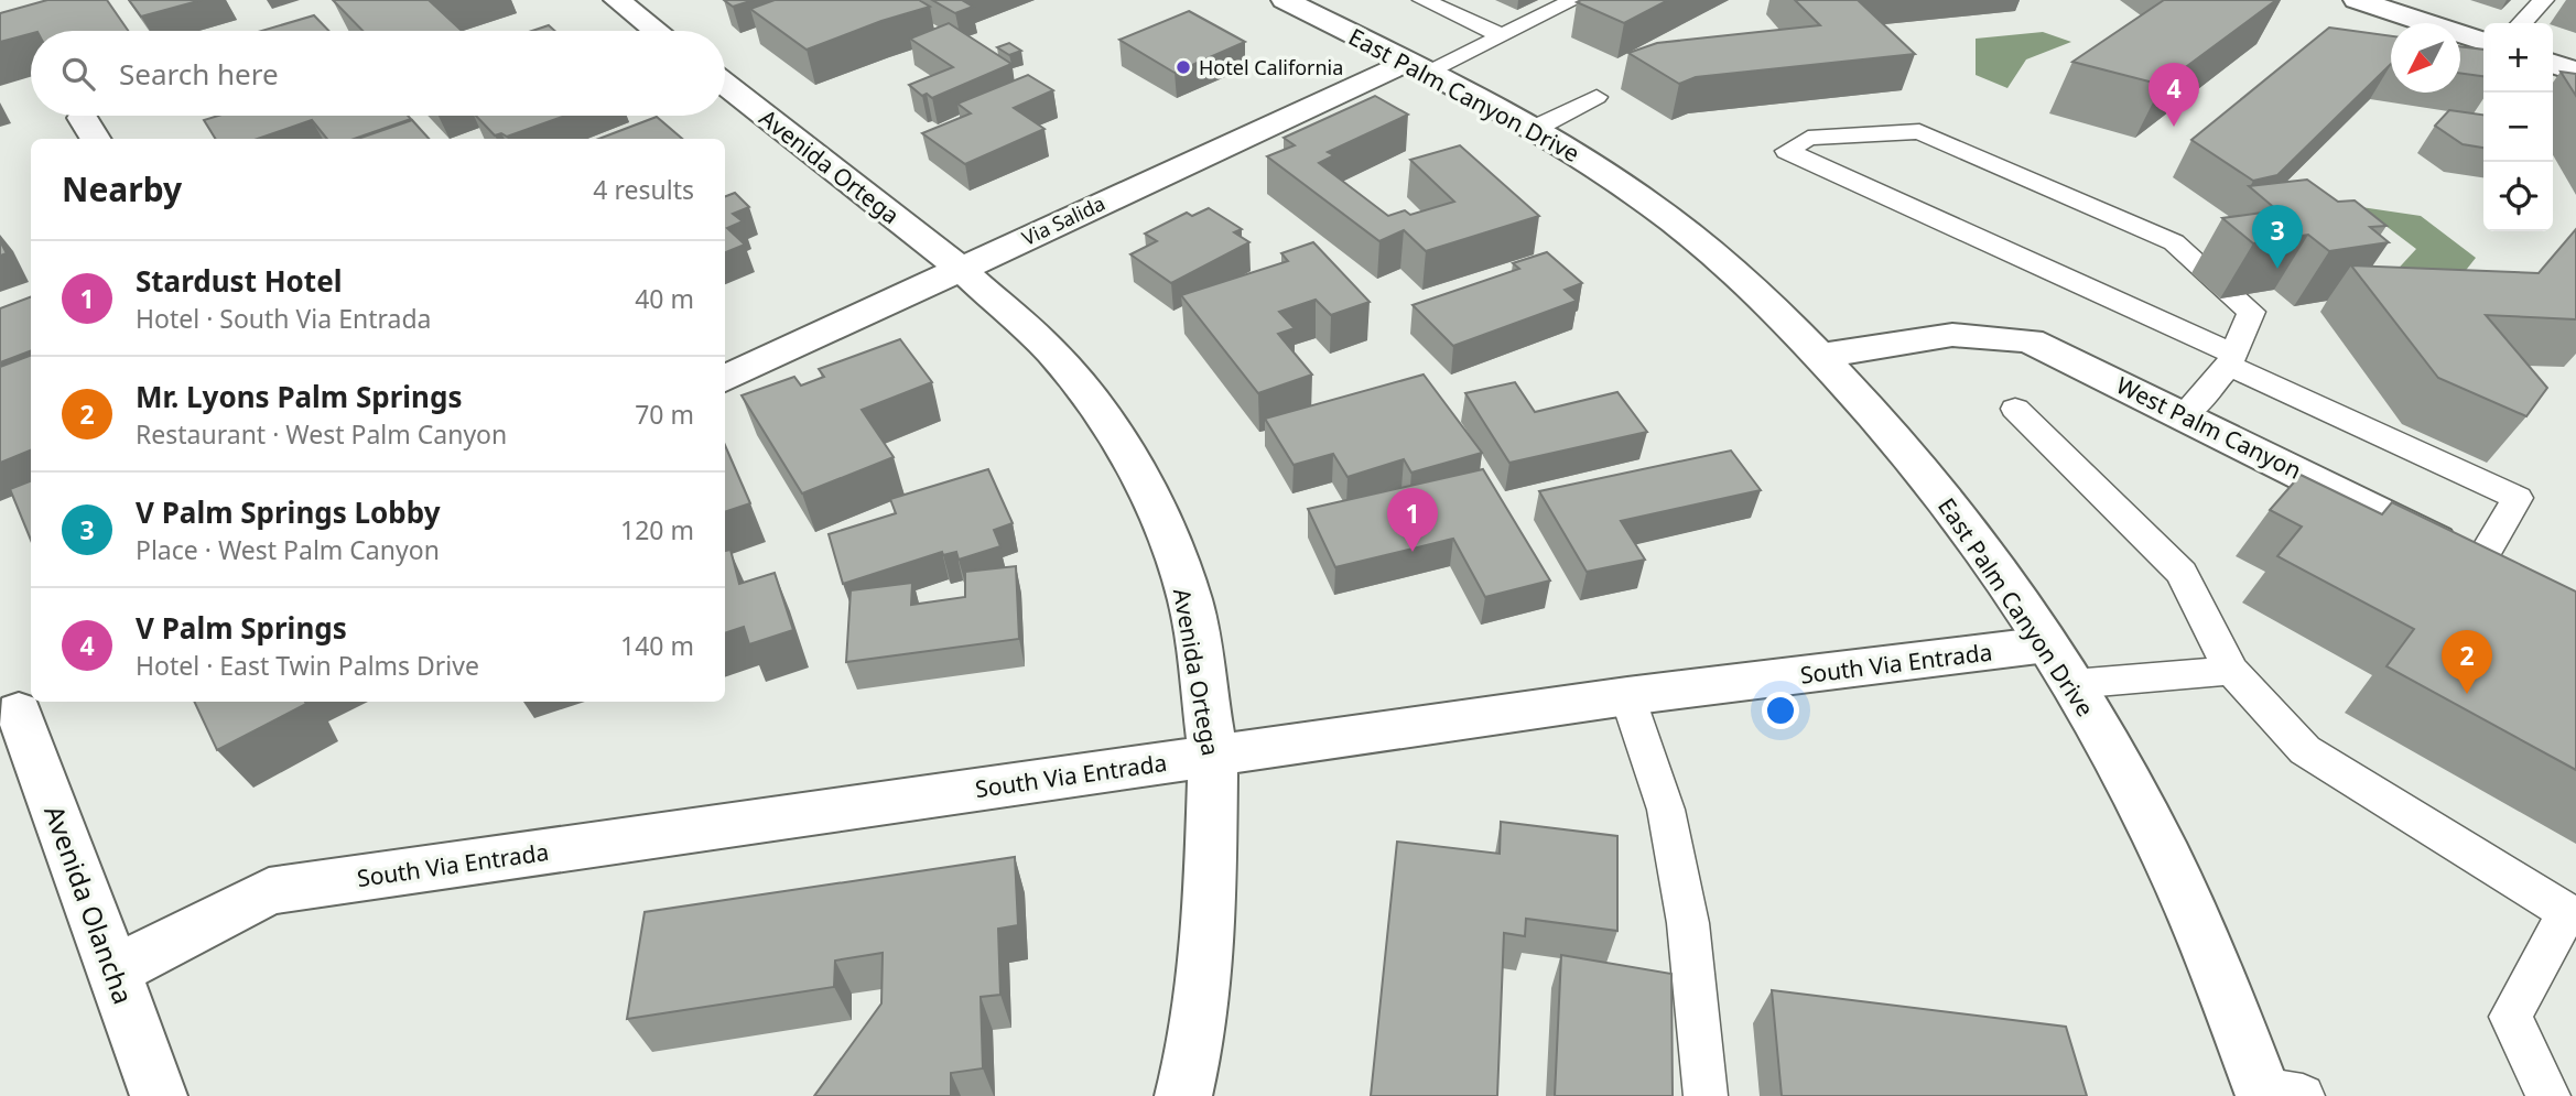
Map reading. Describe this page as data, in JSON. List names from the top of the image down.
{
  "streets": {
    "street": [
      "East Palm Canyon Drive",
      "Avenida Ortega",
      "Via Salida",
      "West Palm Canyon",
      "South Via Entrada",
      "Avenida Olancha"
    ]
  },
  "crossings": [
    ["East Palm Canyon Drive", "Via Salida"],
    ["East Palm Canyon Drive", "West Palm Canyon"],
    ["East Palm Canyon Drive", "South Via Entrada"],
    ["Avenida Ortega", "Via Salida"],
    ["Avenida Ortega", "South Via Entrada"],
    ["South Via Entrada", "Avenida Olancha"]
  ],
  "places": ["Hotel California"],
  "north": "bottom left",
  "page": {
    "map_buttons": ["+", "−"],
    "search": "Search here",
    "pins": [
      "4",
      "3",
      "1",
      "2"
    ],
    "heading": ["Nearby", "4 results"],
    "list": [
      {
        "mark": "1",
        "name": "Stardust Hotel",
        "note": "Hotel · South Via Entrada",
        "value": "40 m"
      },
      {
        "mark": "2",
        "name": "Mr. Lyons Palm Springs",
        "note": "Restaurant · West Palm Canyon",
        "value": "70 m"
      },
      {
        "mark": "3",
        "name": "V Palm Springs Lobby",
        "note": "Place · West Palm Canyon",
        "value": "120 m"
      },
      {
        "mark": "4",
        "name": "V Palm Springs",
        "note": "Hotel · East Twin Palms Drive",
        "value": "140 m"
      }
    ]
  }
}
